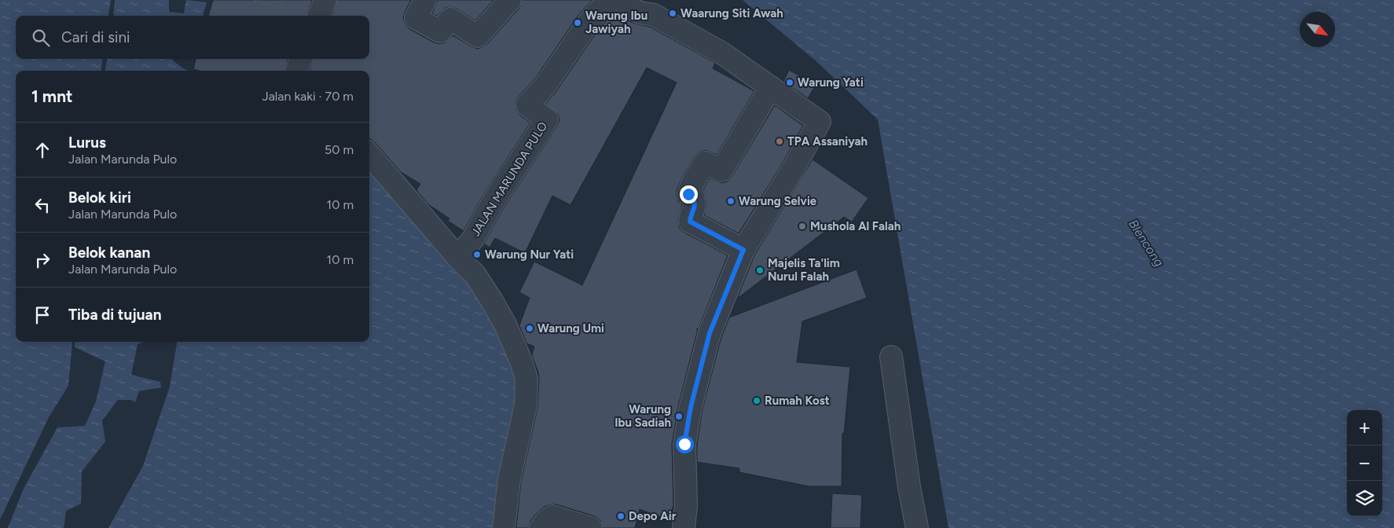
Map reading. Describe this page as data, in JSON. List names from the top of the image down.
{
  "streets": {
    "street": ["JALAN MARUNDA PULO"]
  },
  "water": ["Blencong"],
  "places": [
    "Waarung Siti Awah",
    "Warung Ibu Jawiyah",
    "Warung Yati",
    "TPA Assaniyah",
    "Warung Selvie",
    "Mushola Al Falah",
    "Warung Nur Yati",
    "Majelis Ta'lim Nurul Falah",
    "Warung Umi",
    "Rumah Kost",
    "Warung Ibu Sadiah",
    "Depo Air"
  ],
  "north": "bottom right",
  "page": {
    "search": "Cari di sini",
    "heading": ["1 mnt", "Jalan kaki · 70 m"],
    "list": [
      ["Lurus", "Jalan Marunda Pulo", "50 m"],
      ["Belok kiri", "Jalan Marunda Pulo", "10 m"],
      ["Belok kanan", "Jalan Marunda Pulo", "10 m"],
      "Tiba di tujuan"
    ],
    "map_buttons": ["+", "−"]
  }
}
